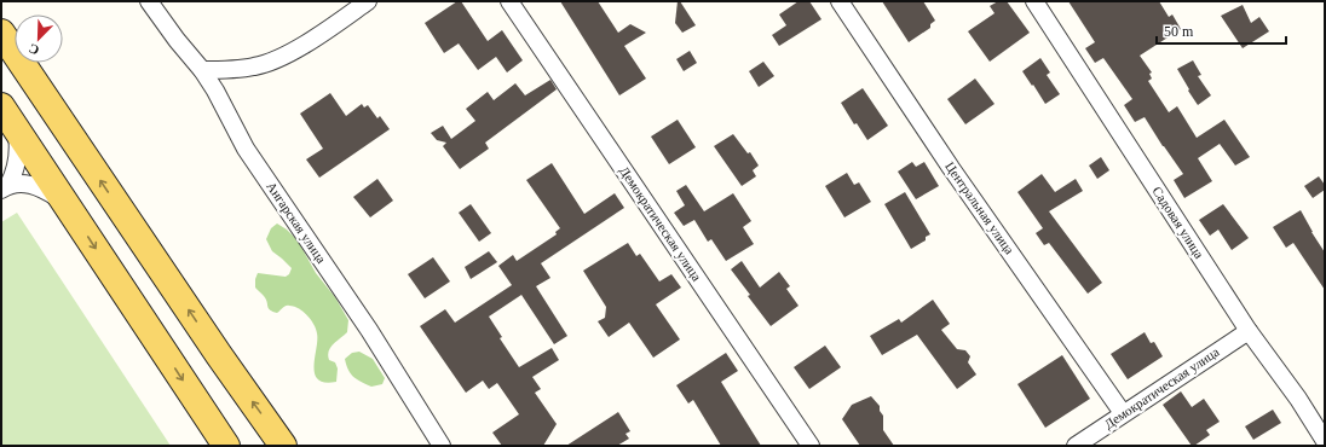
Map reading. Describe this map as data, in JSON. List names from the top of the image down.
{
  "streets": {
    "street": [
      "Центральная улица",
      "Ангарская улица",
      "Садовая улица",
      "Демократическая улица"
    ]
  },
  "crossings": [
    ["Центральная улица", "Демократическая улица"],
    ["Садовая улица", "Демократическая улица"]
  ],
  "scale_bar": "50 m",
  "north": "bottom left"
}
